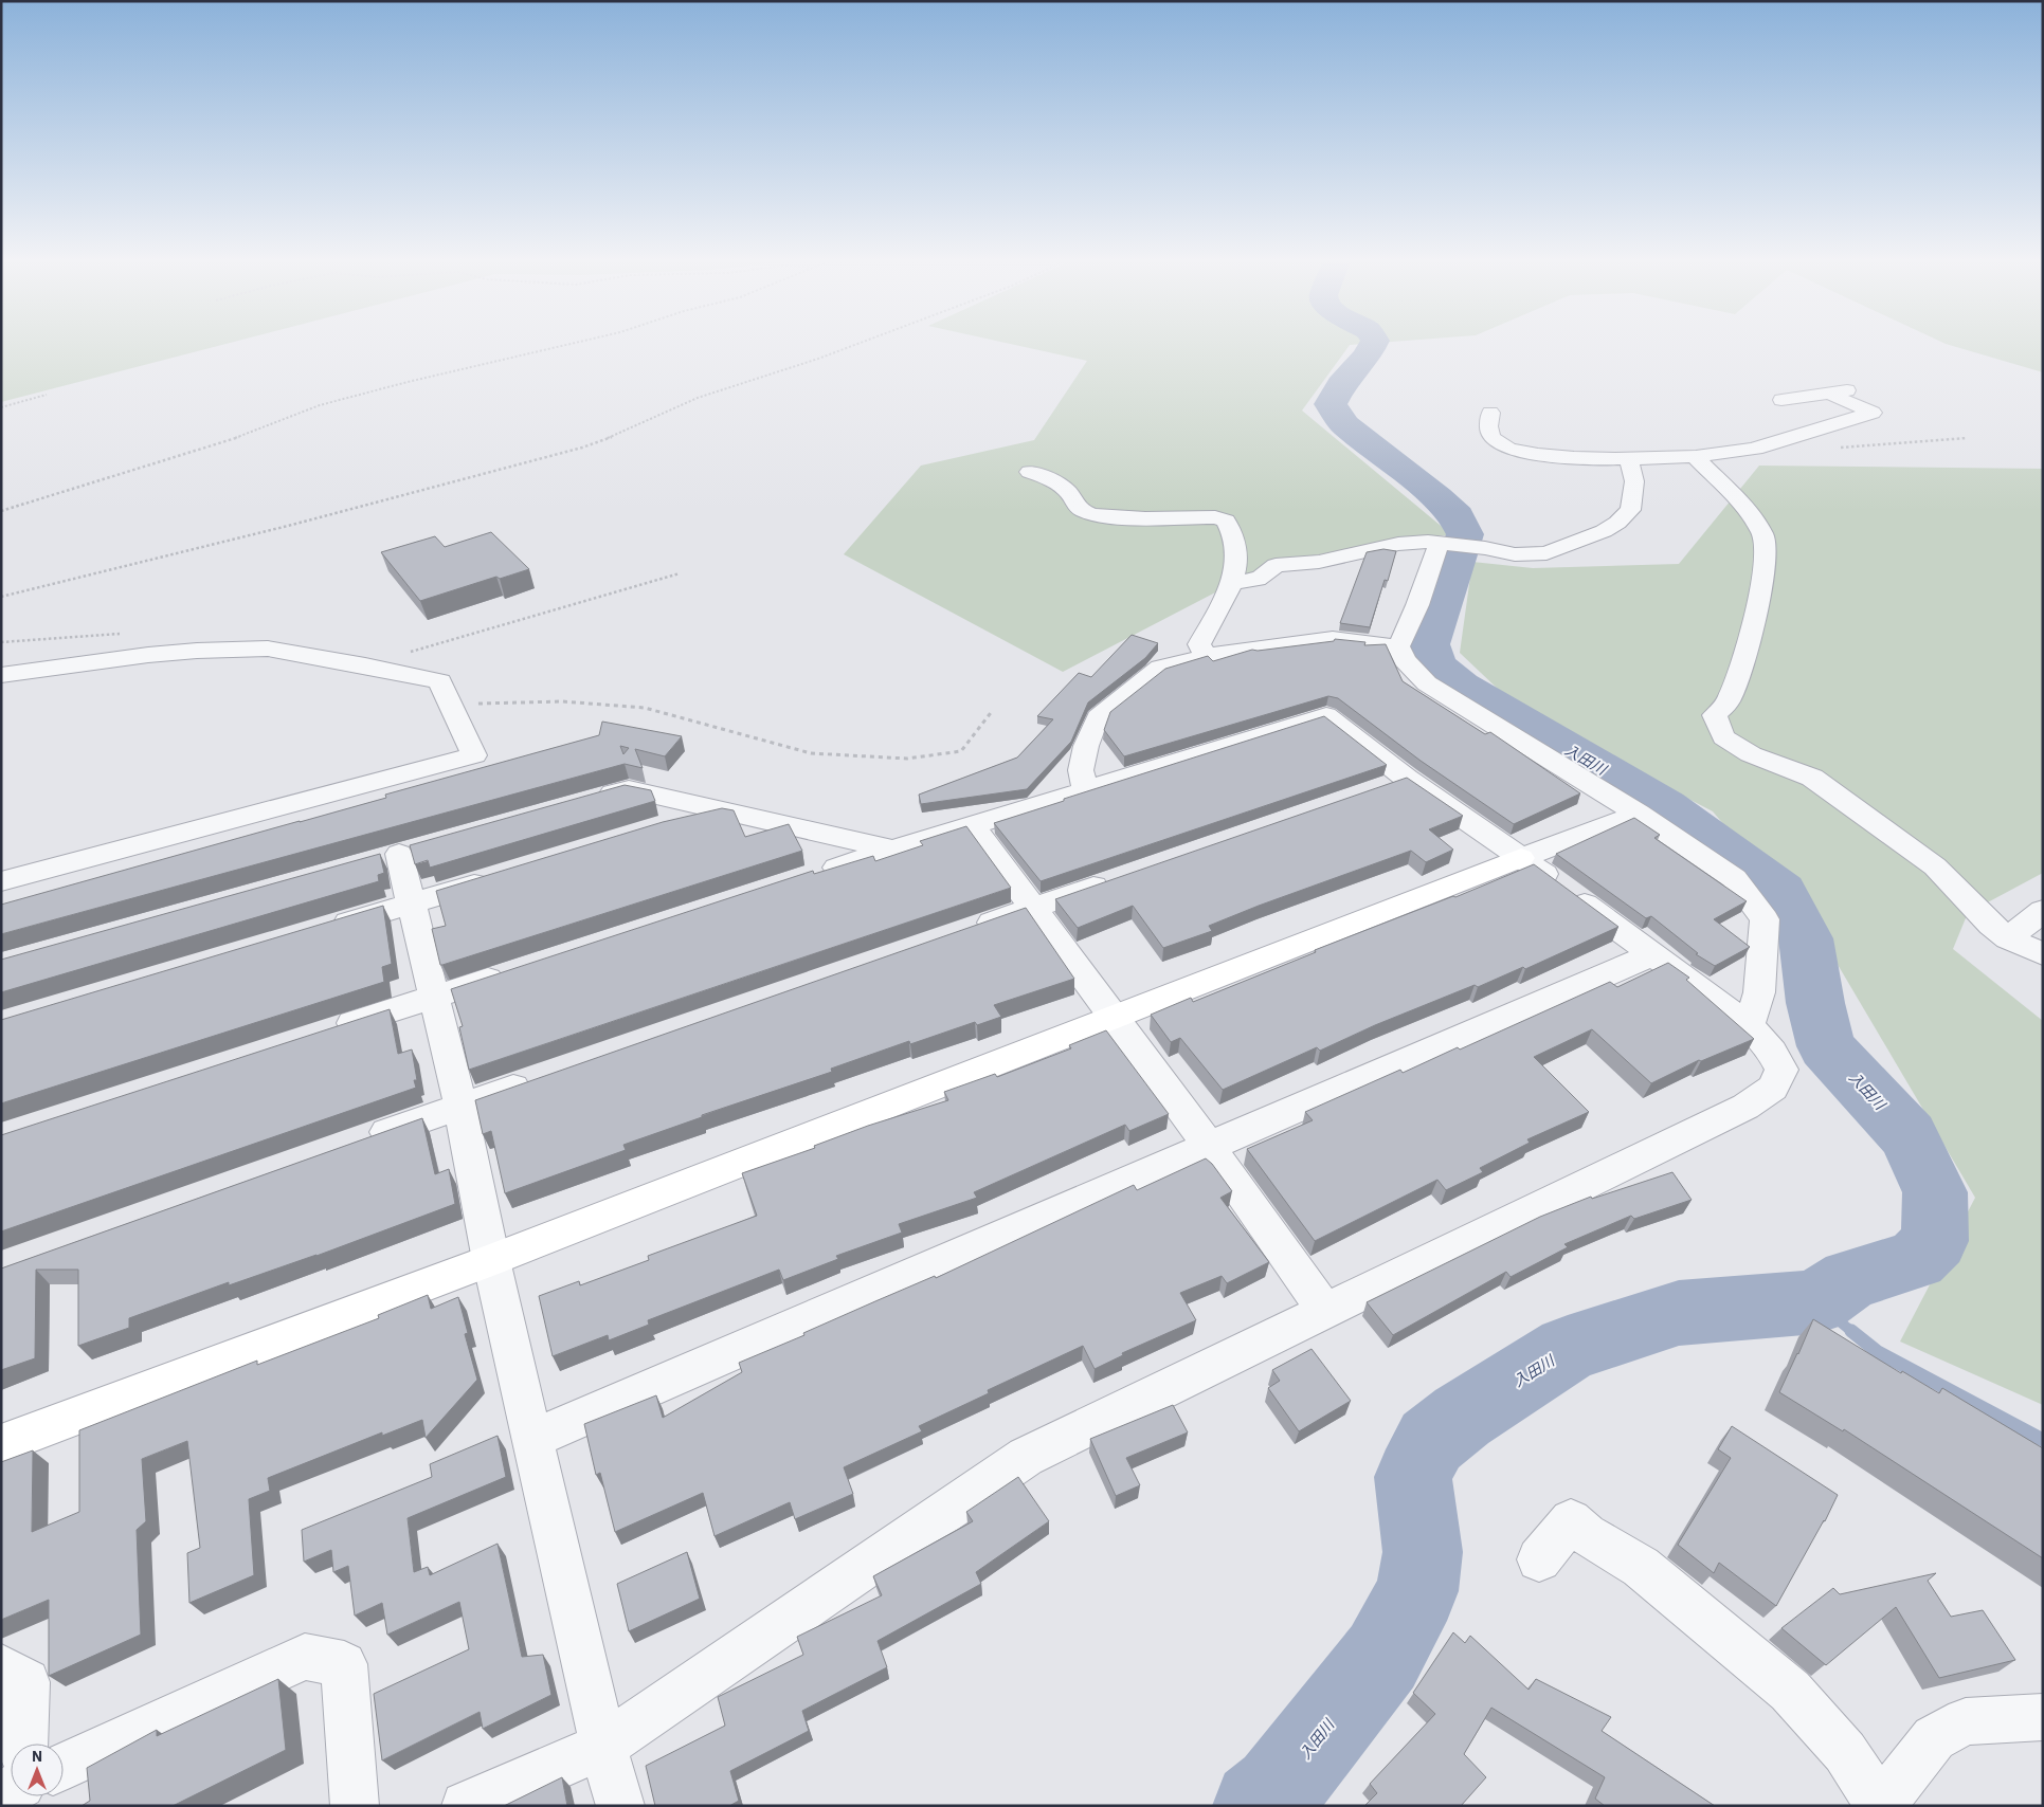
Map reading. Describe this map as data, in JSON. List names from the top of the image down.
{
  "water": ["入田川"],
  "north": "top"
}
